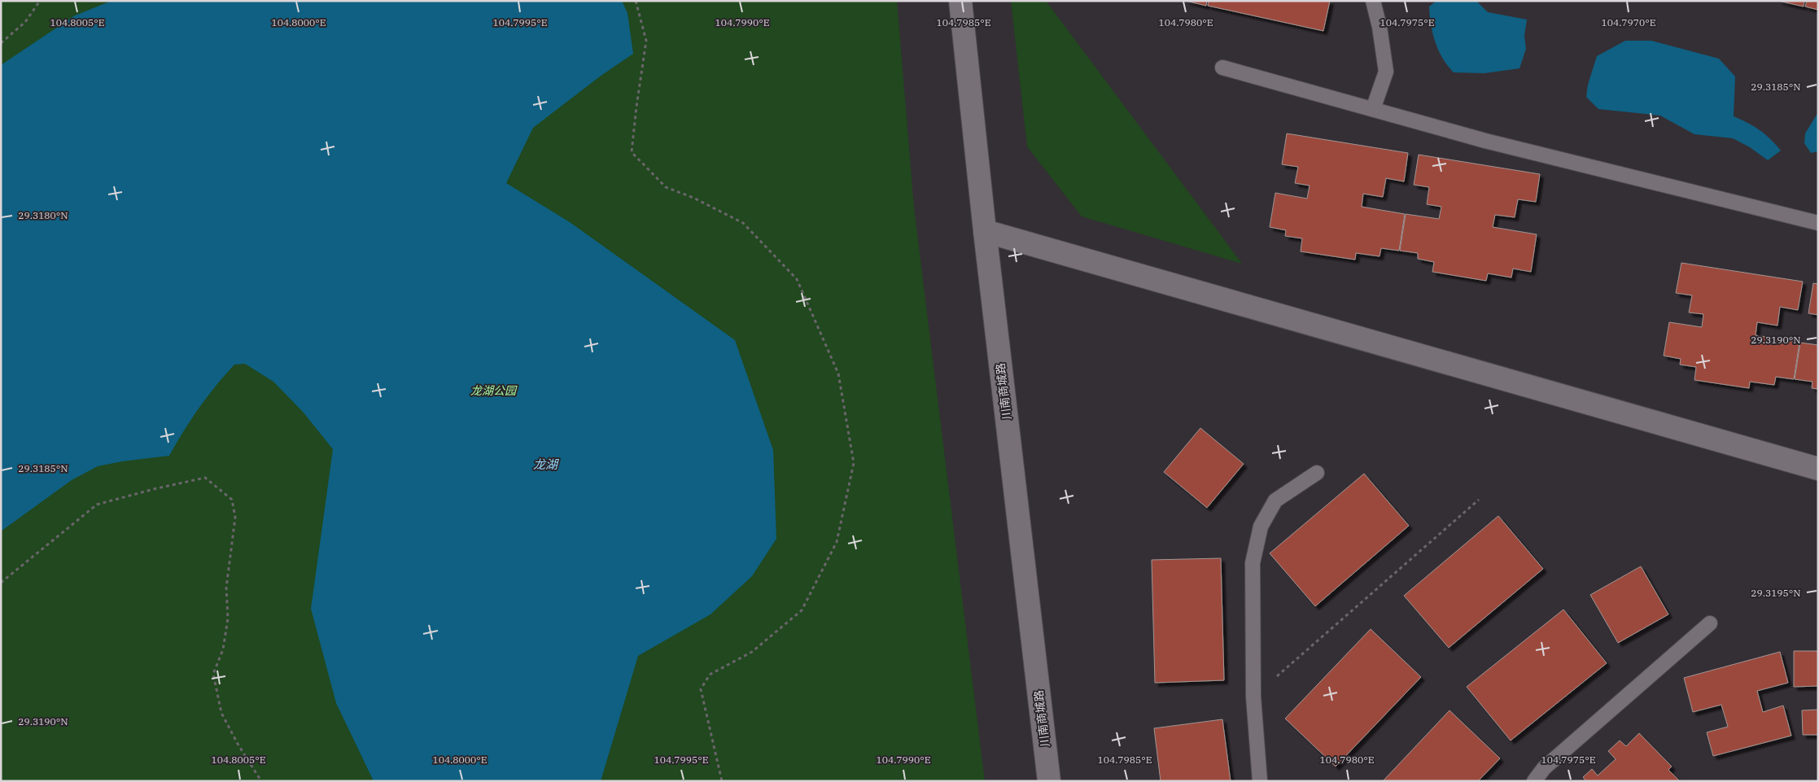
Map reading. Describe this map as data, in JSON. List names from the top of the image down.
{
  "streets": {
    "street": ["川南商城路"]
  },
  "water": ["龙湖"],
  "parks": ["龙湖公园"],
  "coordinates": [
    "104.8005°E",
    "104.8000°E",
    "104.7995°E",
    "104.7990°E",
    "104.7985°E",
    "104.7980°E",
    "104.7975°E",
    "104.7970°E",
    "29.3185°N",
    "29.3180°N",
    "29.3190°N",
    "29.3195°N"
  ]
}
